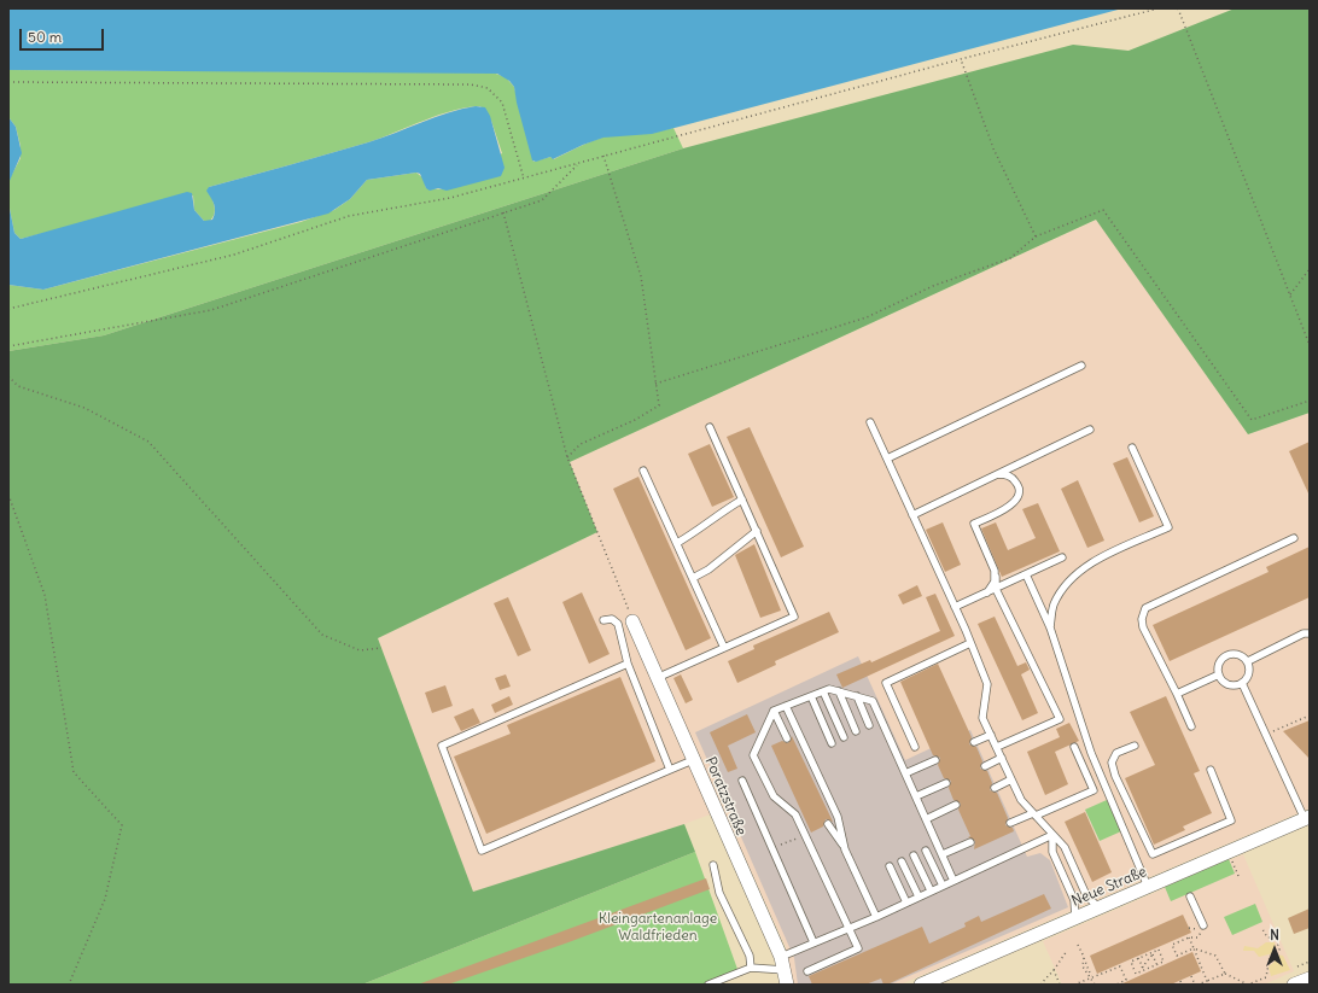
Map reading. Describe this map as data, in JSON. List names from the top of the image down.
{
  "streets": {
    "street": ["Poratzstraße", "Neue Straße"]
  },
  "parks": ["Kleingartenanlage Waldfrieden"],
  "scale_bar": "50 m",
  "north": "top"
}
